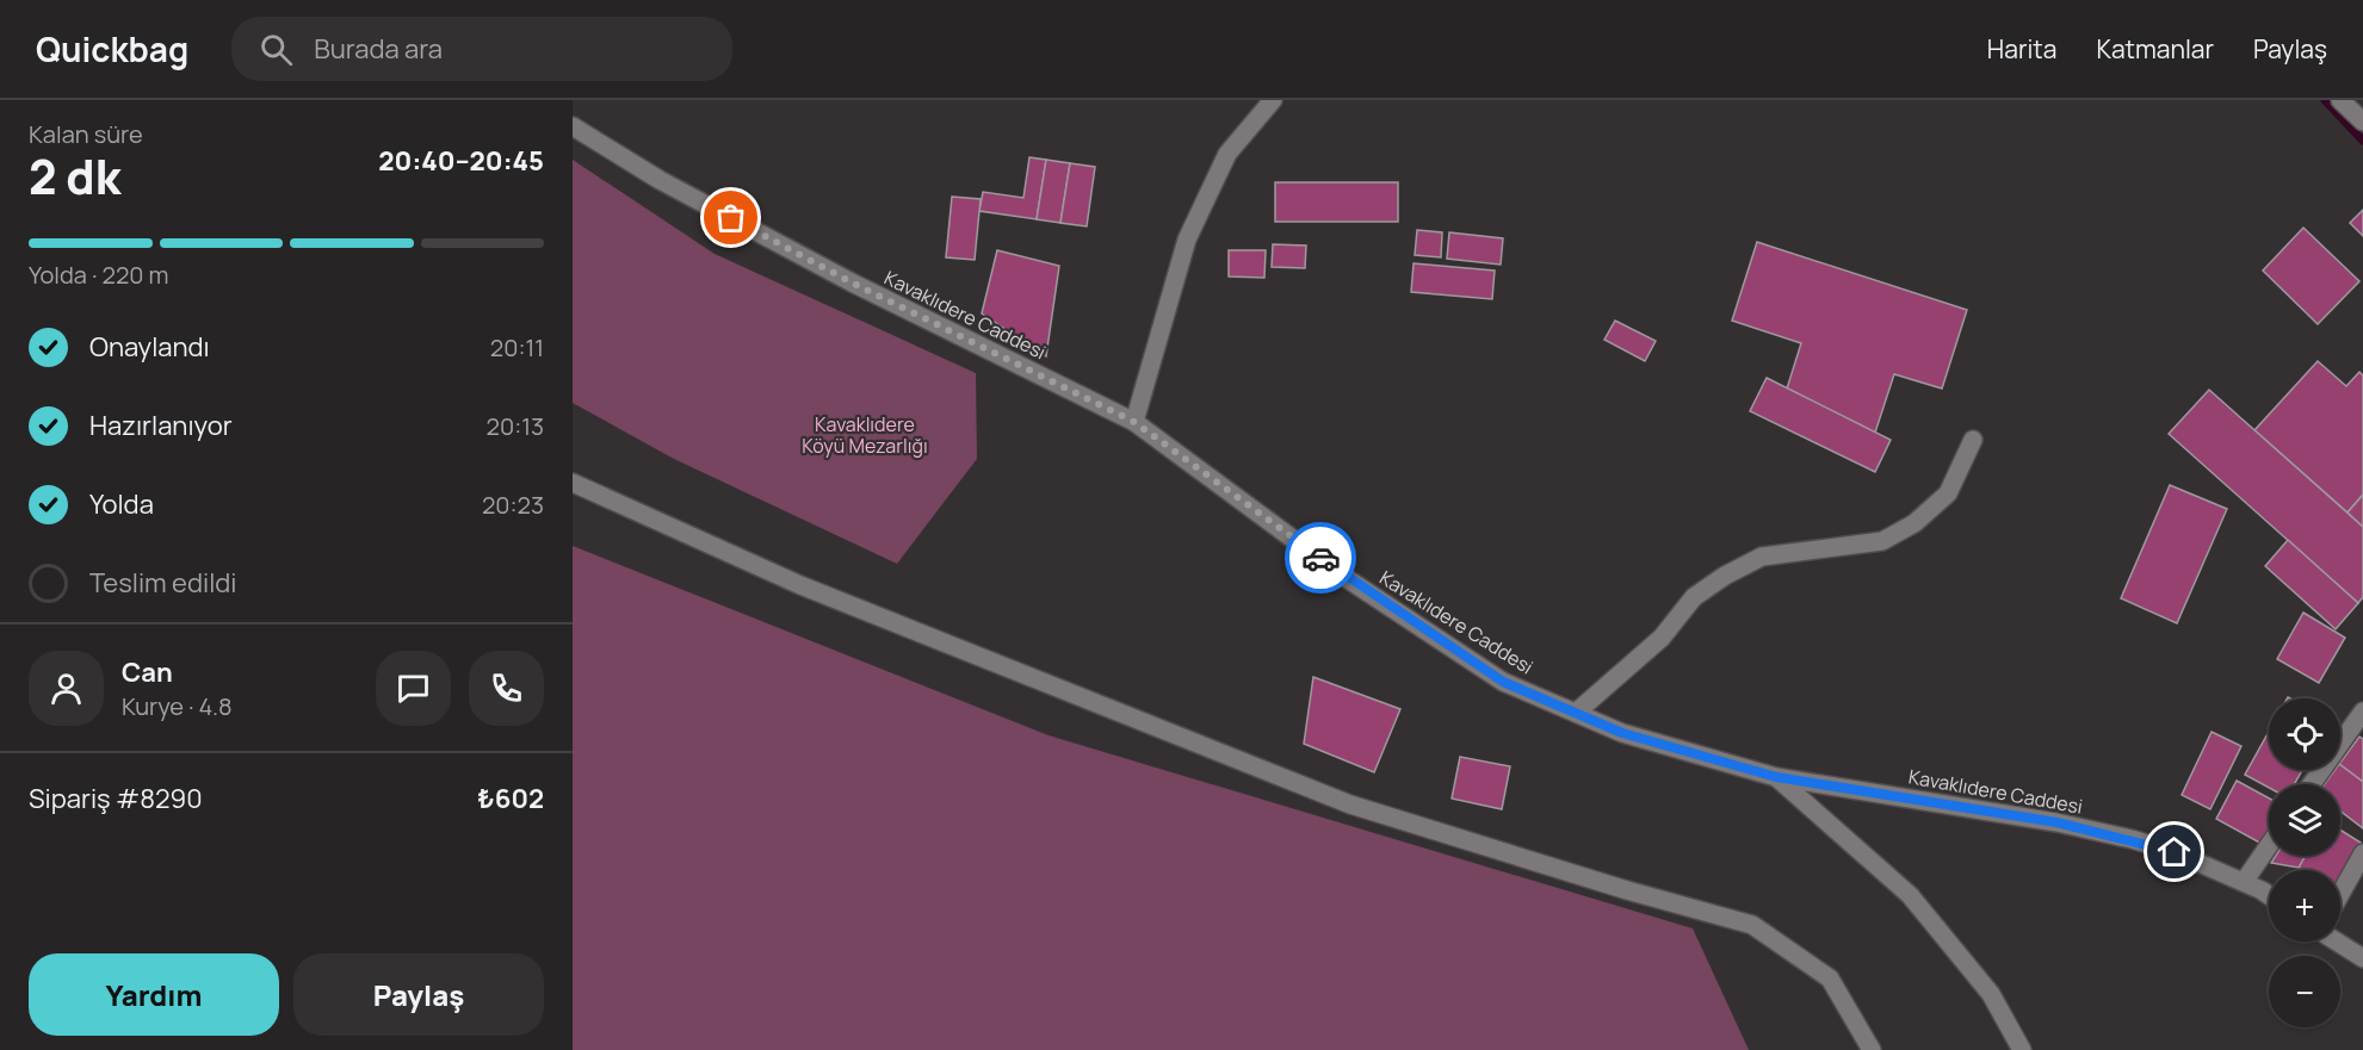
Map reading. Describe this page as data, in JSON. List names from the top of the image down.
{
  "streets": {
    "street": ["Kavaklıdere Caddesi"]
  },
  "parks": ["Kavaklıdere Köyü Mezarlığı"],
  "page": {
    "header": "Quickbag",
    "search": "Burada ara",
    "nav": ["Harita", "Katmanlar", "Paylaş"],
    "heading": ["2 dk", "Kalan süre", "20:40–20:45"],
    "panel": [
      "Can",
      "Kurye · 4.8",
      "Sipariş #8290",
      "₺602"
    ],
    "bar": "Yolda · 220 m",
    "list": [
      ["Onaylandı", "20:11"],
      ["Hazırlanıyor", "20:13"],
      ["Yolda", "20:23"],
      "Teslim edildi"
    ],
    "map_buttons": ["+", "−"],
    "buttons": ["Yardım", "Paylaş"]
  }
}
